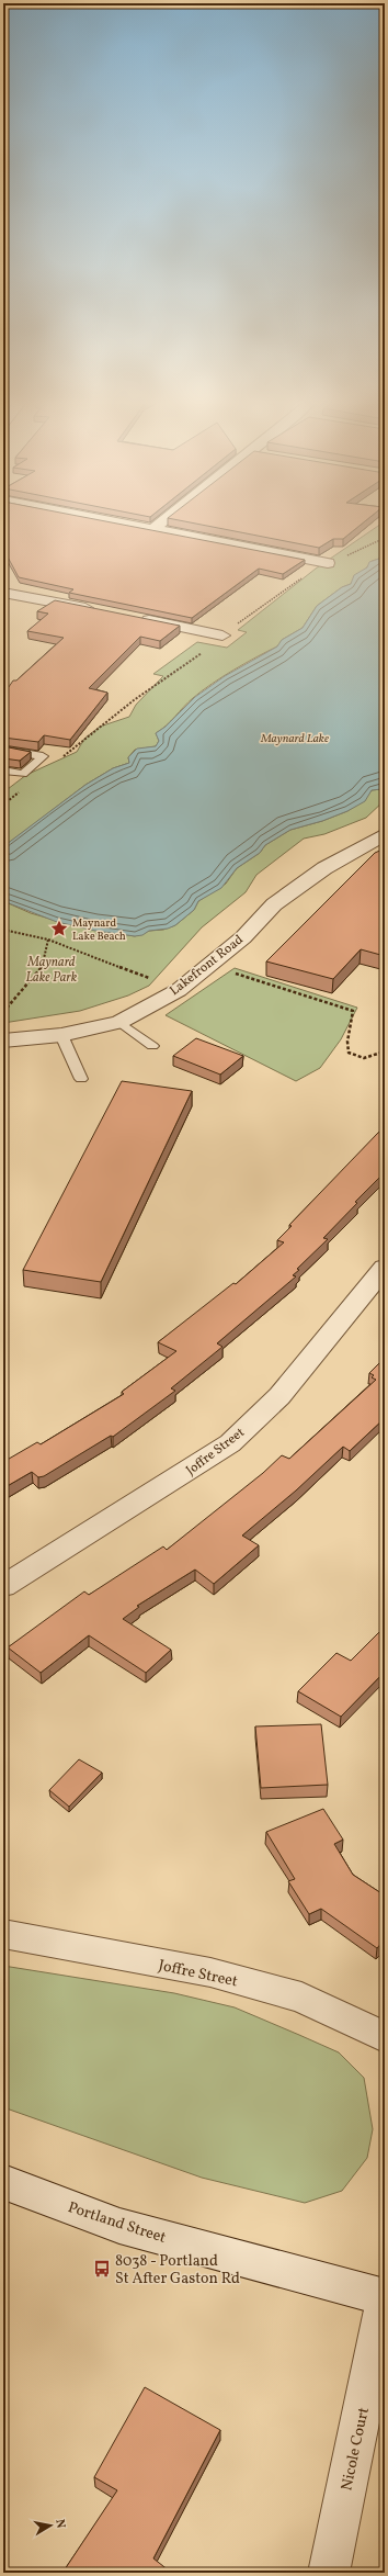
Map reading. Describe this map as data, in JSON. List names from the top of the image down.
{
  "streets": {
    "street": [
      "Lakefront Road",
      "Joffre Street",
      "Portland Street",
      "Nicole Court"
    ]
  },
  "crossings": [
    ["Portland Street", "Nicole Court"]
  ],
  "water": ["Maynard Lake"],
  "parks": ["Maynard Lake Park"],
  "places": {
    "place": ["Maynard Lake Beach"],
    "bus stop": ["8038 - Portland St After Gaston Rd"]
  },
  "north": "right"
}
